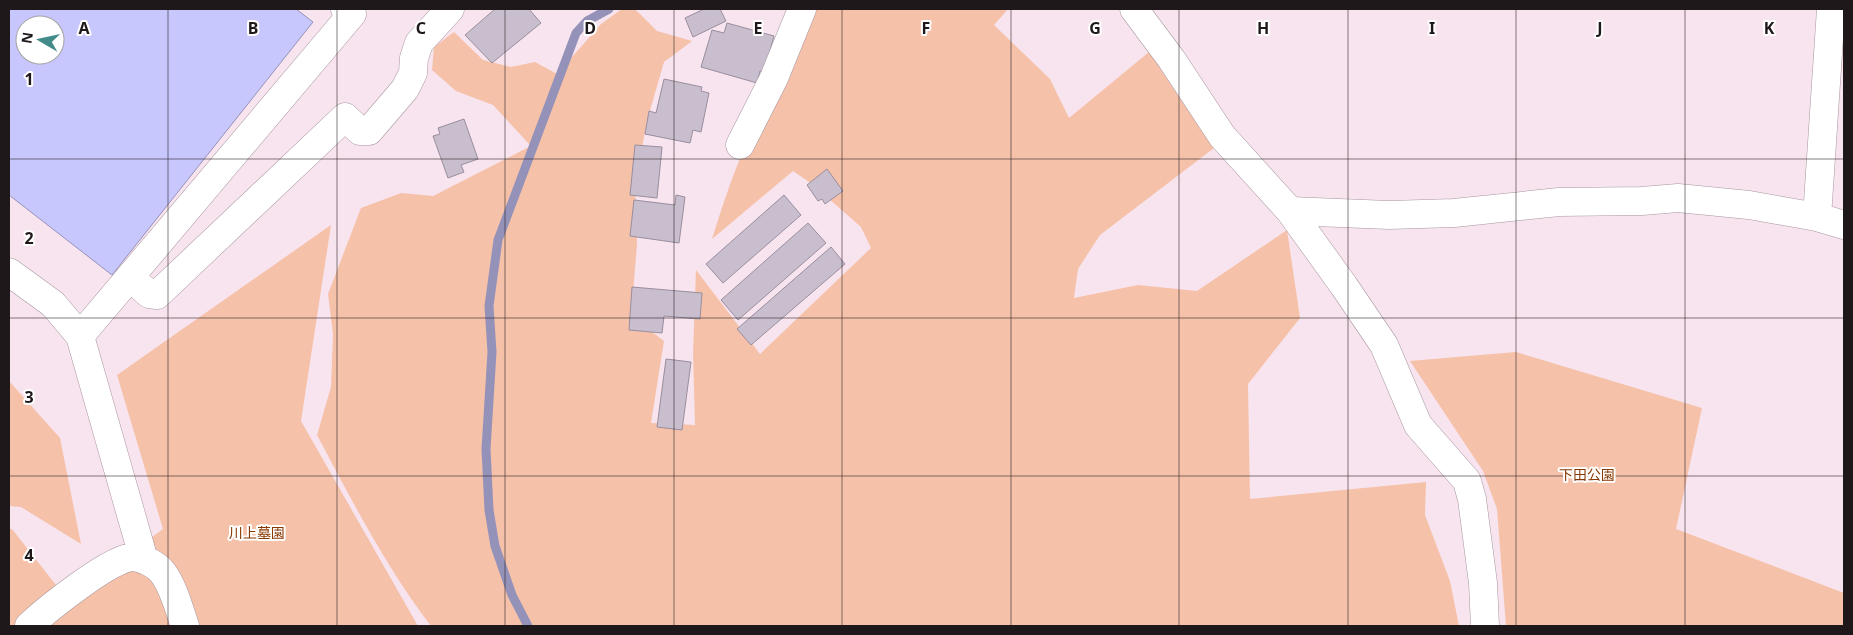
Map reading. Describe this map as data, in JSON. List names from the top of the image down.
{
  "parks": ["下田公園", "川上墓園"],
  "north": "left",
  "grid": {
    "columns": [
      "A",
      "B",
      "C",
      "D",
      "E",
      "F",
      "G",
      "H",
      "I",
      "J",
      "K"
    ],
    "rows": [
      "1",
      "2",
      "3",
      "4"
    ]
  }
}
